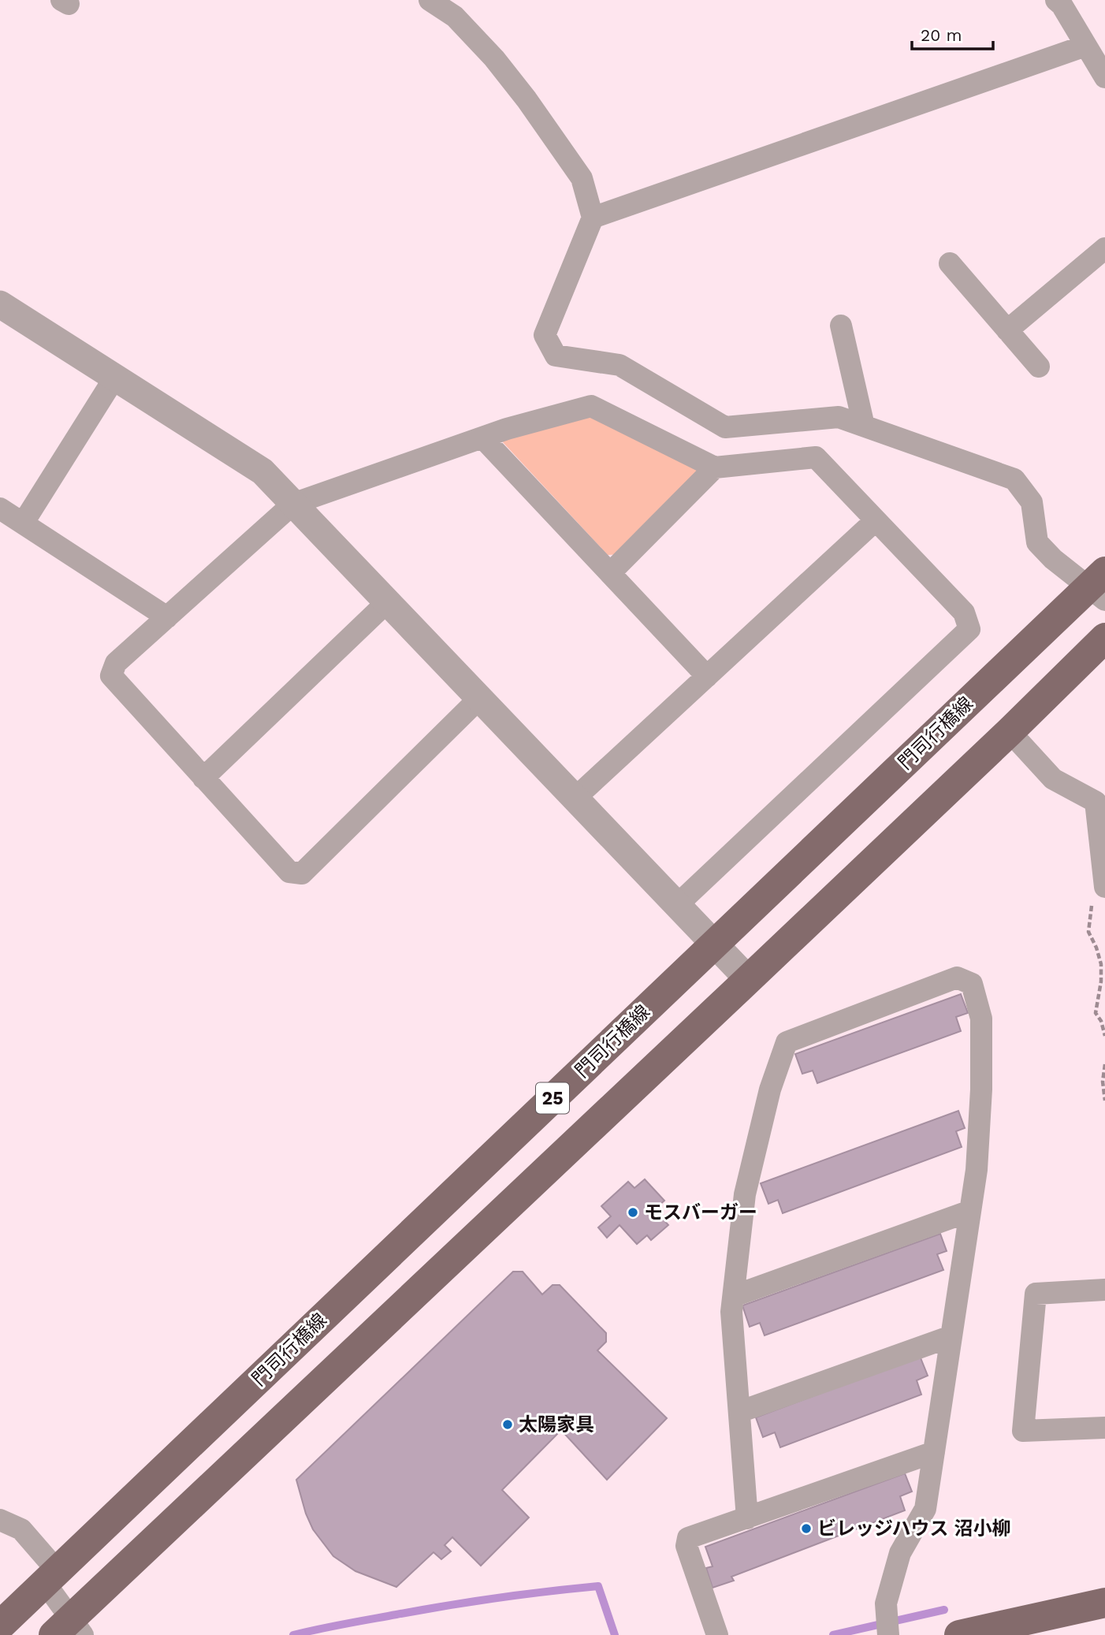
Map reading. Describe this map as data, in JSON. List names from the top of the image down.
{
  "streets": {
    "main road": ["門司行橋線", "25"]
  },
  "places": ["モスバーガー", "太陽家具", "ビレッジハウス 沼小柳"],
  "scale_bar": "20 m"
}
